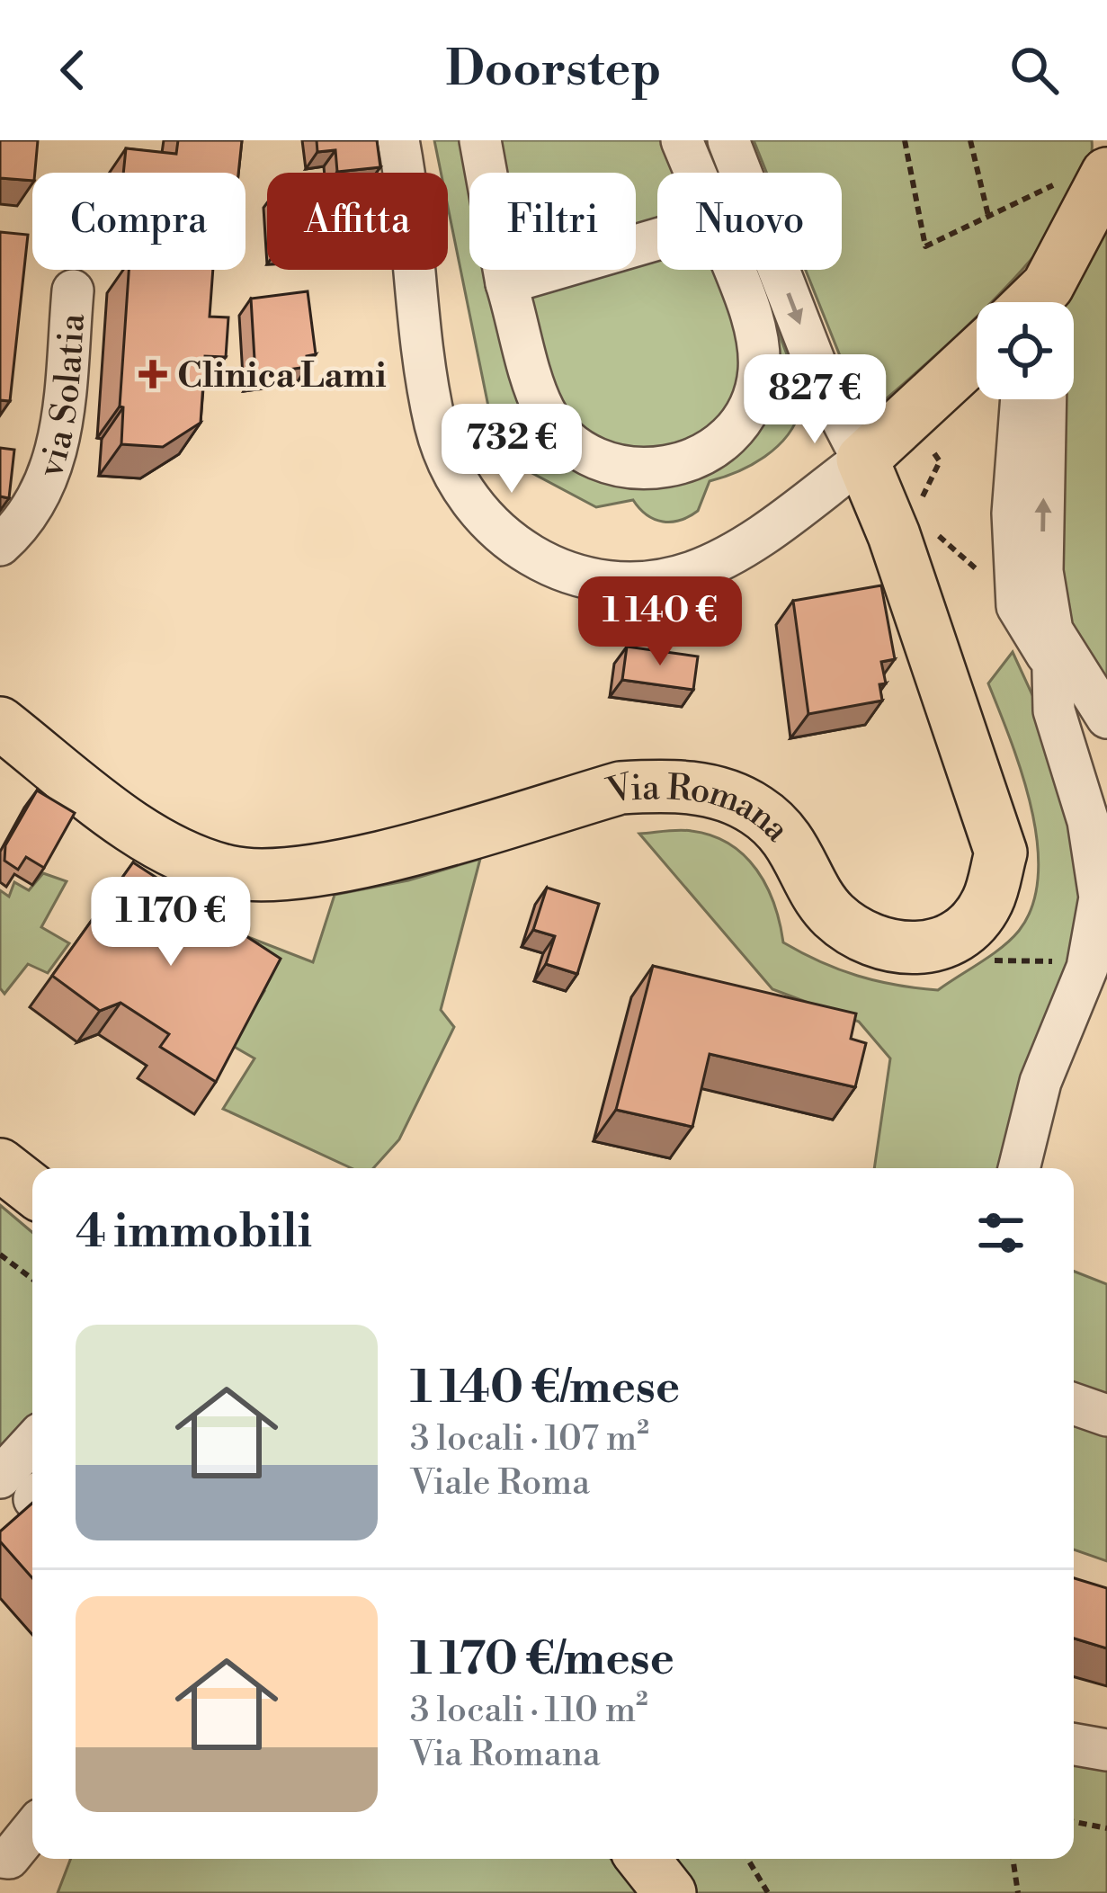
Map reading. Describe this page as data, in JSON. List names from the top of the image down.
{
  "streets": {
    "main road": ["Via Romana"],
    "street": ["via Solatia"]
  },
  "places": {
    "health": ["Clinica Lami"]
  },
  "page": {
    "header": "Doorstep",
    "chip": [
      "Compra",
      "Affitta",
      "Filtri",
      "Nuovo"
    ],
    "price": [
      "827 €",
      "732 €",
      "1 140 €",
      "1 170 €"
    ],
    "heading": "4 immobili",
    "list": [
      {
        "name": "1 140 €/mese",
        "note": "3 locali · 107 m² · Viale Roma"
      },
      {
        "name": "1 170 €/mese",
        "note": "3 locali · 110 m² · Via Romana"
      }
    ]
  }
}
